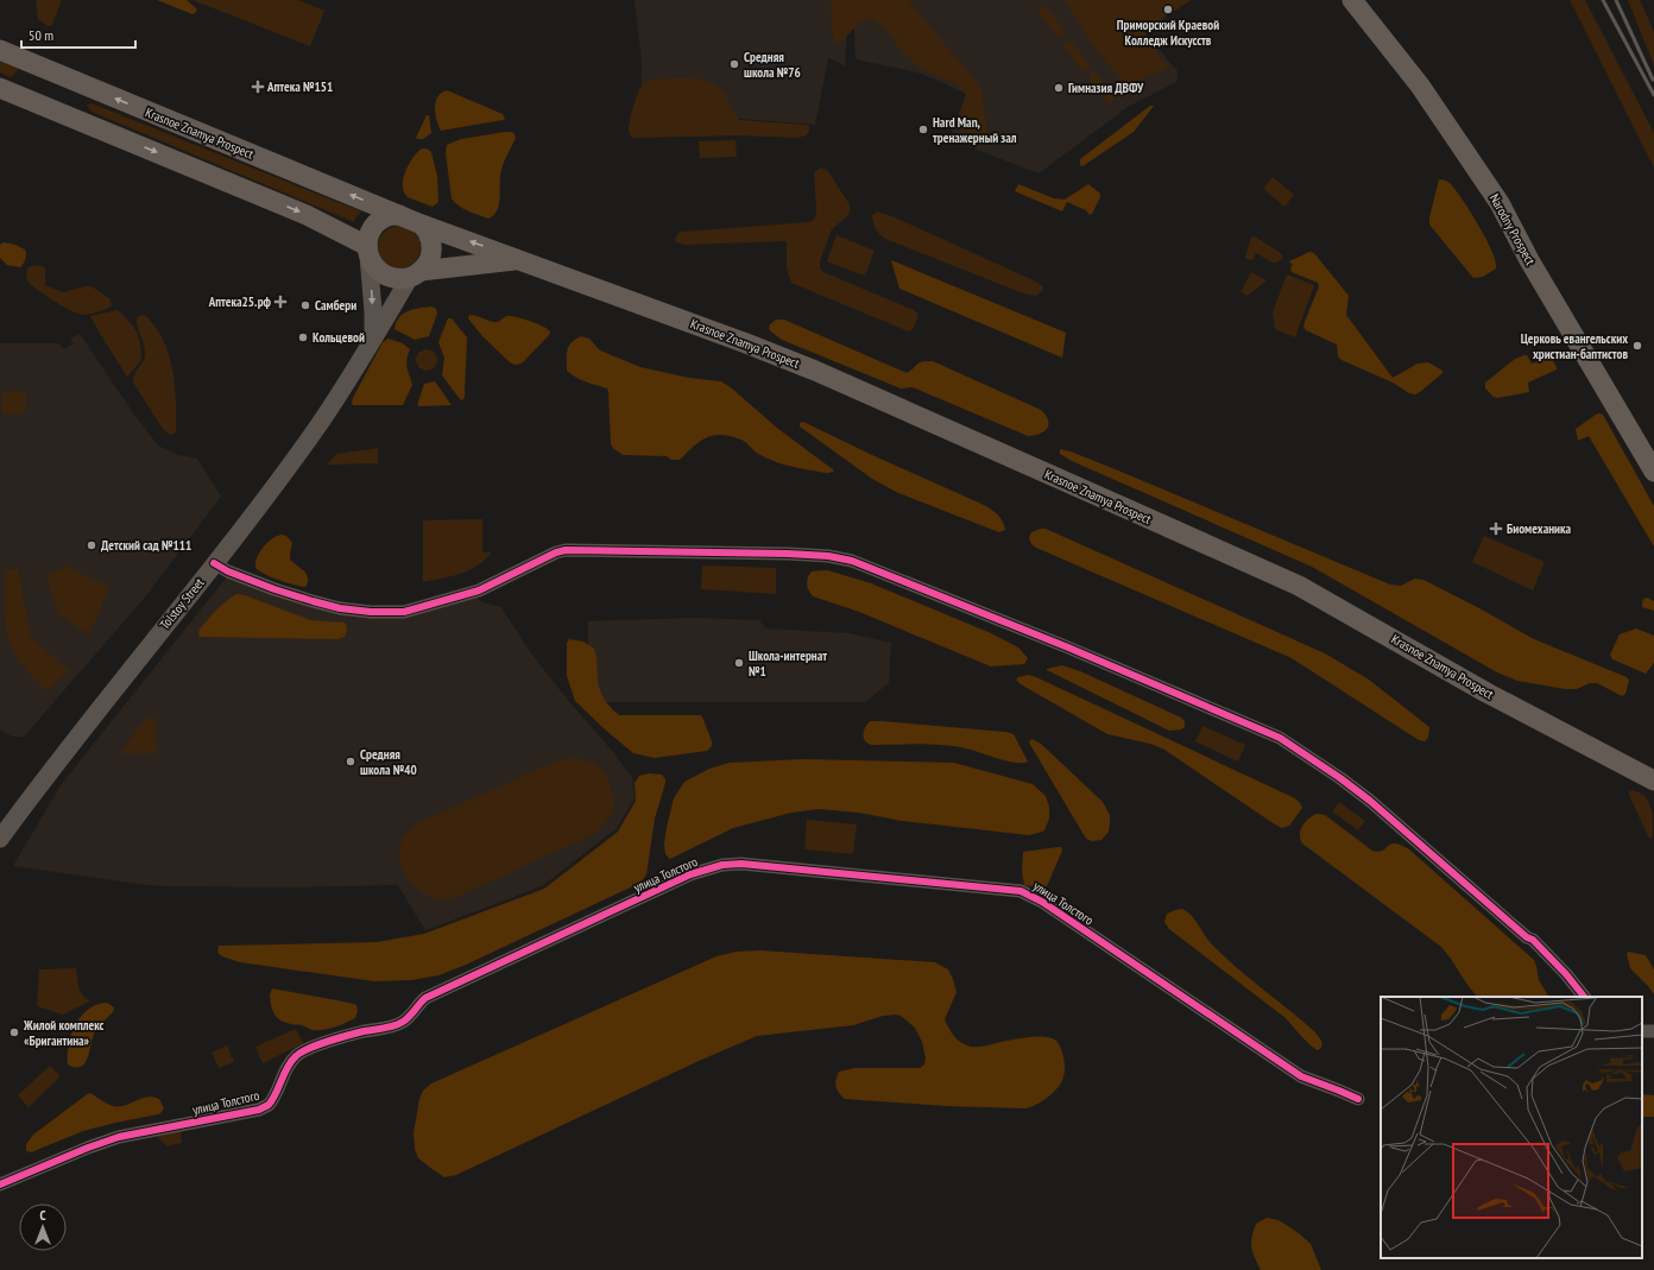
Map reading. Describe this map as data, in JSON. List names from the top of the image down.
{
  "streets": {
    "main road": ["Krasnoe Znamya Prospect", "Narodny Prospect", "Tolstoy Street"],
    "street": ["улица Толстого"]
  },
  "crossings": [
    ["Krasnoe Znamya Prospect", "Tolstoy Street"]
  ],
  "places": {
    "other": [
      "Приморский Краевой Колледж Искусств",
      "Средняя школа №76",
      "Гимназия ДВФУ",
      "Hard Man, тренажерный зал",
      "Самбери",
      "Кольцевой",
      "Церковь евангельских христиан-баптистов",
      "Детский сад №111",
      "Школа-интернат №1",
      "Средняя школа №40",
      "Жилой комплекс «Бригантина»"
    ],
    "health": ["Аптека №151", "Аптека25.рф", "Биомеханика"]
  },
  "scale_bar": "50 m",
  "north": "top"
}
